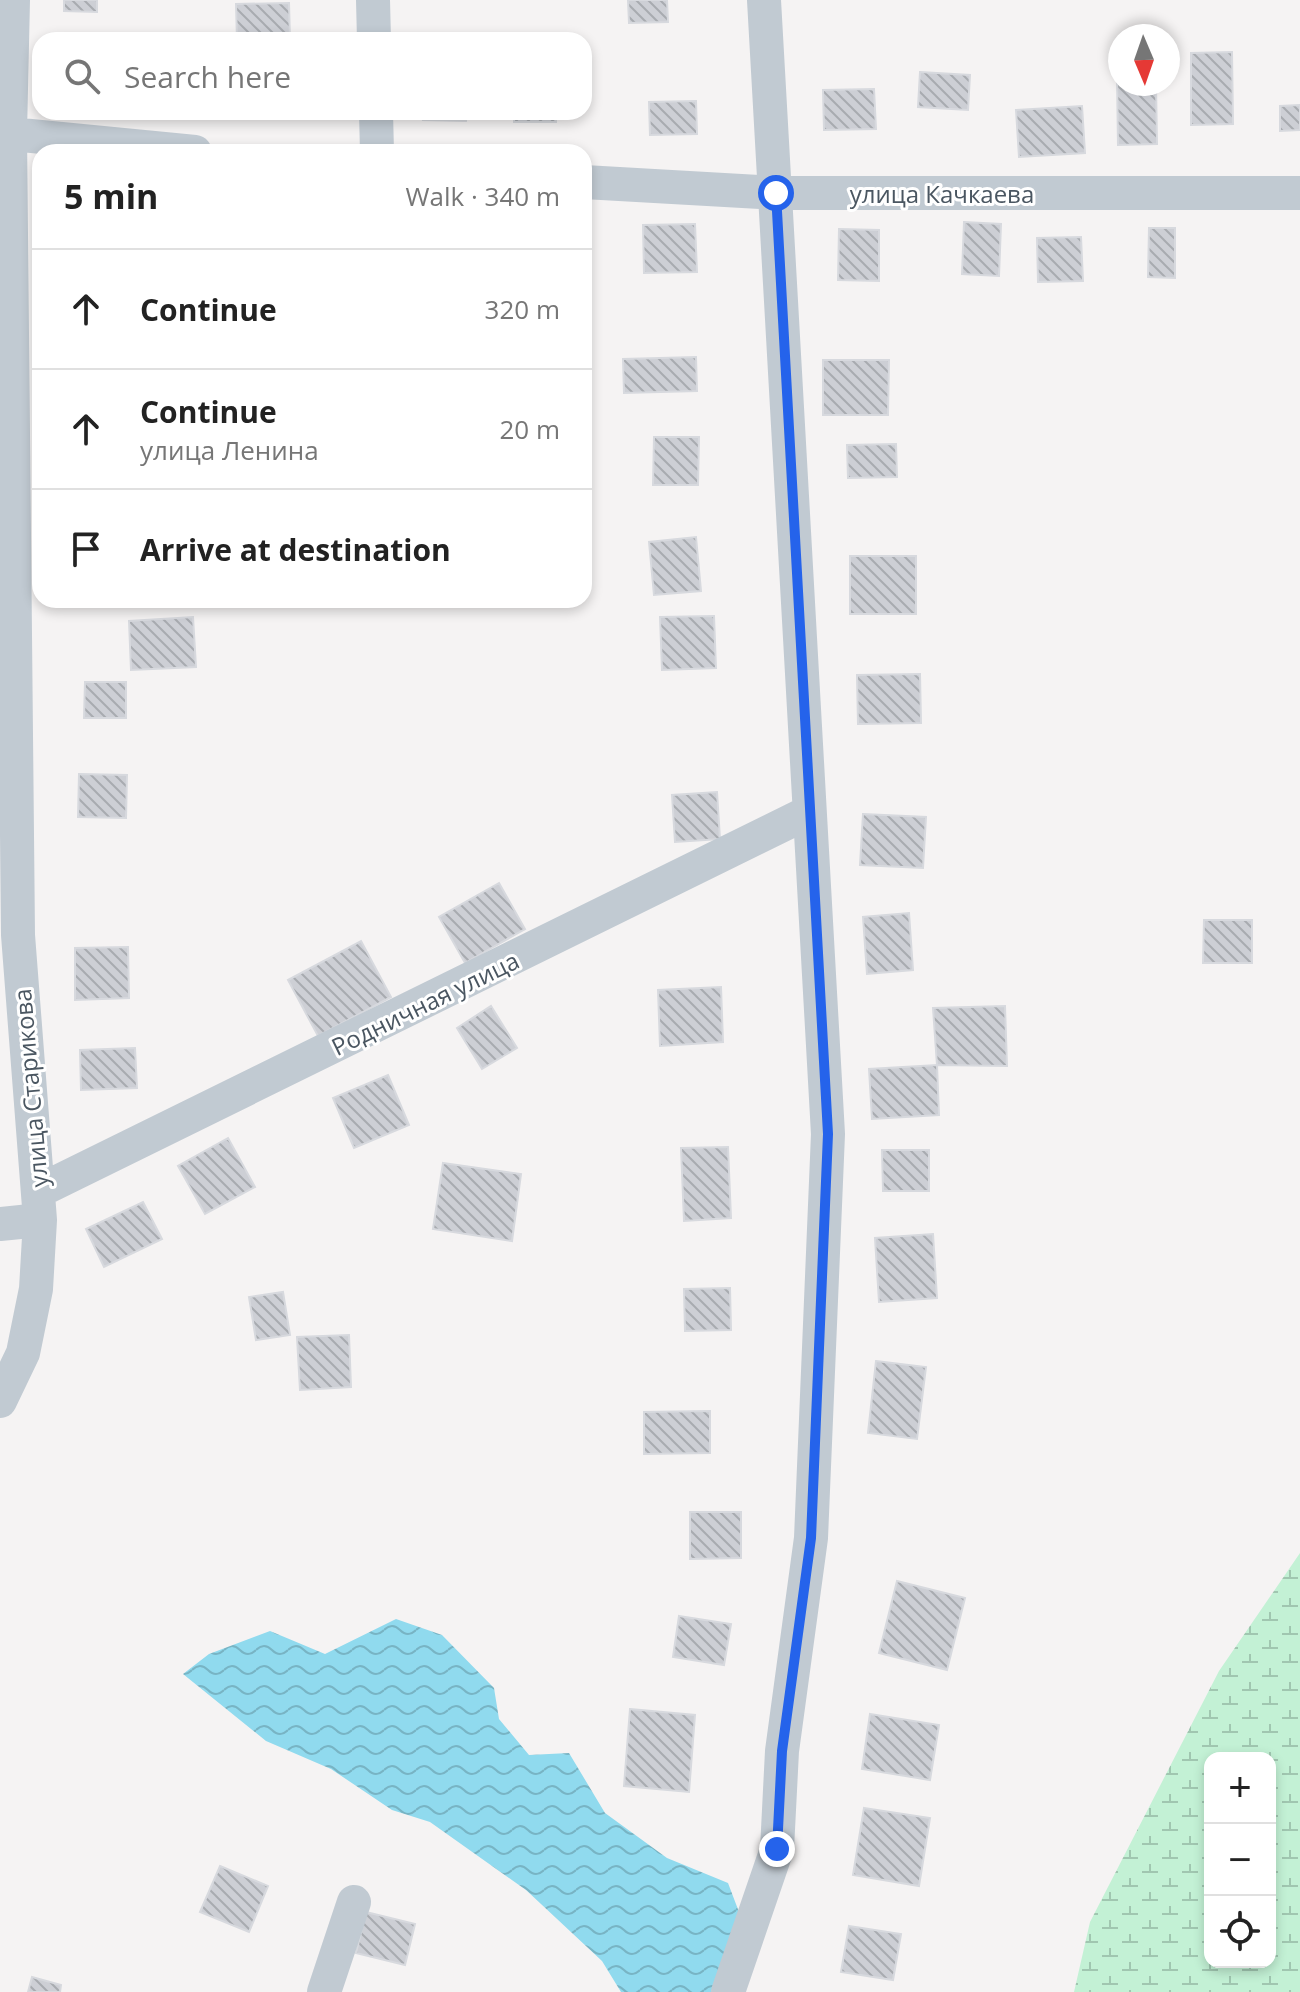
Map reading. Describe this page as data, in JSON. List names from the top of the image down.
{
  "streets": {
    "street": ["улица Качкаева", "Родничная улица", "улица Старикова"]
  },
  "crossings": [
    ["Родничная улица", "улица Старикова"]
  ],
  "north": "bottom",
  "page": {
    "search": "Search here",
    "heading": ["5 min", "Walk · 340 m"],
    "list": [
      ["Continue", "320 m"],
      ["Continue", "улица Ленина", "20 m"],
      "Arrive at destination"
    ],
    "map_buttons": ["+", "−"]
  }
}
